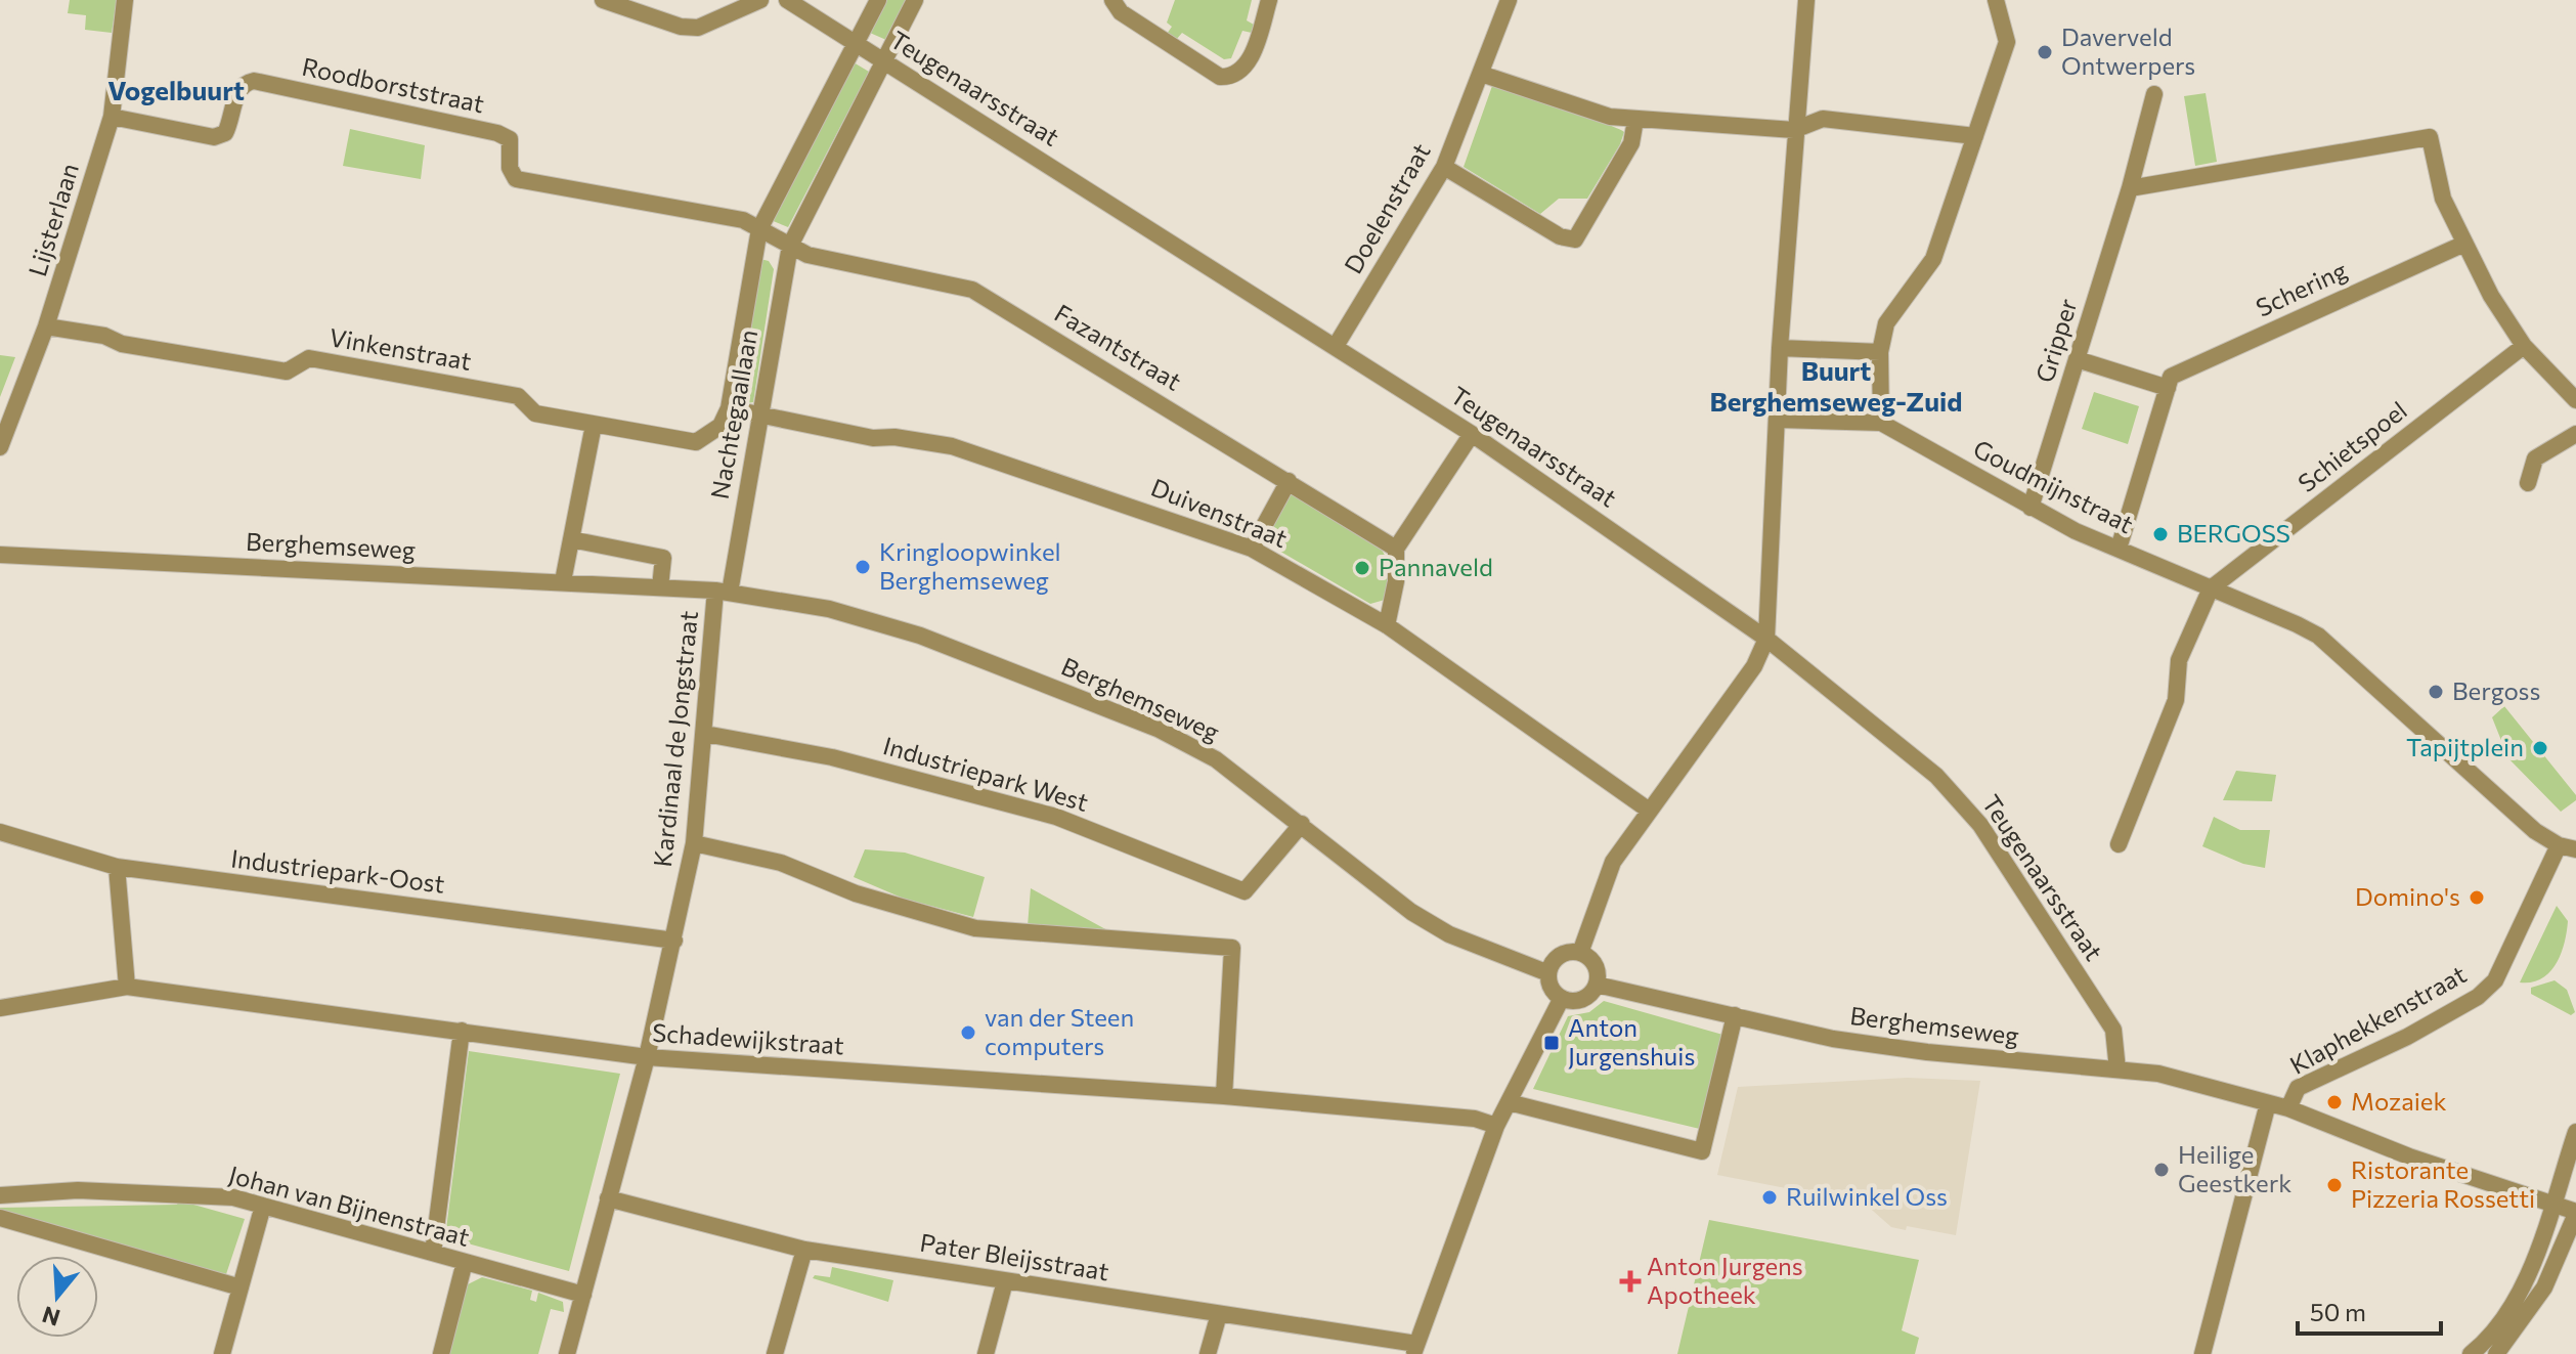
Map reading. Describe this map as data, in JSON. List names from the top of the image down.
{
  "streets": {
    "street": [
      "Roodborststraat",
      "Teugenaarsstraat",
      "Doelenstraat",
      "Lijsterlaan",
      "Schering",
      "Gripper",
      "Fazantstraat",
      "Vinkenstraat",
      "Nachtegaallaan",
      "Schietspoel",
      "Goudmijnstraat",
      "Duivenstraat",
      "Berghemseweg",
      "Kardinaal de Jongstraat",
      "Industriepark West",
      "Industriepark-Oost",
      "Klaphekkenstraat",
      "Schadewijkstraat",
      "Johan van Bijnenstraat",
      "Pater Bleijsstraat"
    ]
  },
  "crossings": [
    ["Roodborststraat", "Lijsterlaan"],
    ["Roodborststraat", "Nachtegaallaan"],
    ["Teugenaarsstraat", "Doelenstraat"],
    ["Teugenaarsstraat", "Nachtegaallaan"],
    ["Teugenaarsstraat", "Berghemseweg"],
    ["Lijsterlaan", "Vinkenstraat"],
    ["Gripper", "Goudmijnstraat"],
    ["Fazantstraat", "Nachtegaallaan"],
    ["Vinkenstraat", "Nachtegaallaan"],
    ["Vinkenstraat", "Duivenstraat"],
    ["Nachtegaallaan", "Duivenstraat"],
    ["Nachtegaallaan", "Berghemseweg"],
    ["Nachtegaallaan", "Kardinaal de Jongstraat"],
    ["Schietspoel", "Goudmijnstraat"],
    ["Goudmijnstraat", "Klaphekkenstraat"],
    ["Berghemseweg", "Kardinaal de Jongstraat"],
    ["Berghemseweg", "Industriepark West"],
    ["Berghemseweg", "Klaphekkenstraat"],
    ["Kardinaal de Jongstraat", "Industriepark West"],
    ["Kardinaal de Jongstraat", "Industriepark-Oost"],
    ["Kardinaal de Jongstraat", "Schadewijkstraat"]
  ],
  "districts": ["Vogelbuurt", "Buurt Berghemseweg-Zuid"],
  "places": {
    "other": [
      "Daverveld Ontwerpers",
      "BERGOSS",
      "Kringloopwinkel Berghemseweg",
      "Pannaveld",
      "Bergoss",
      "Tapijtplein",
      "Domino's",
      "van der Steen computers",
      "Mozaiek",
      "Heilige Geestkerk",
      "Ristorante Pizzeria Rossetti",
      "Ruilwinkel Oss"
    ],
    "transit": ["Anton Jurgenshuis"],
    "health": ["Anton Jurgens Apotheek"]
  },
  "scale_bar": "50 m",
  "north": "bottom"
}
